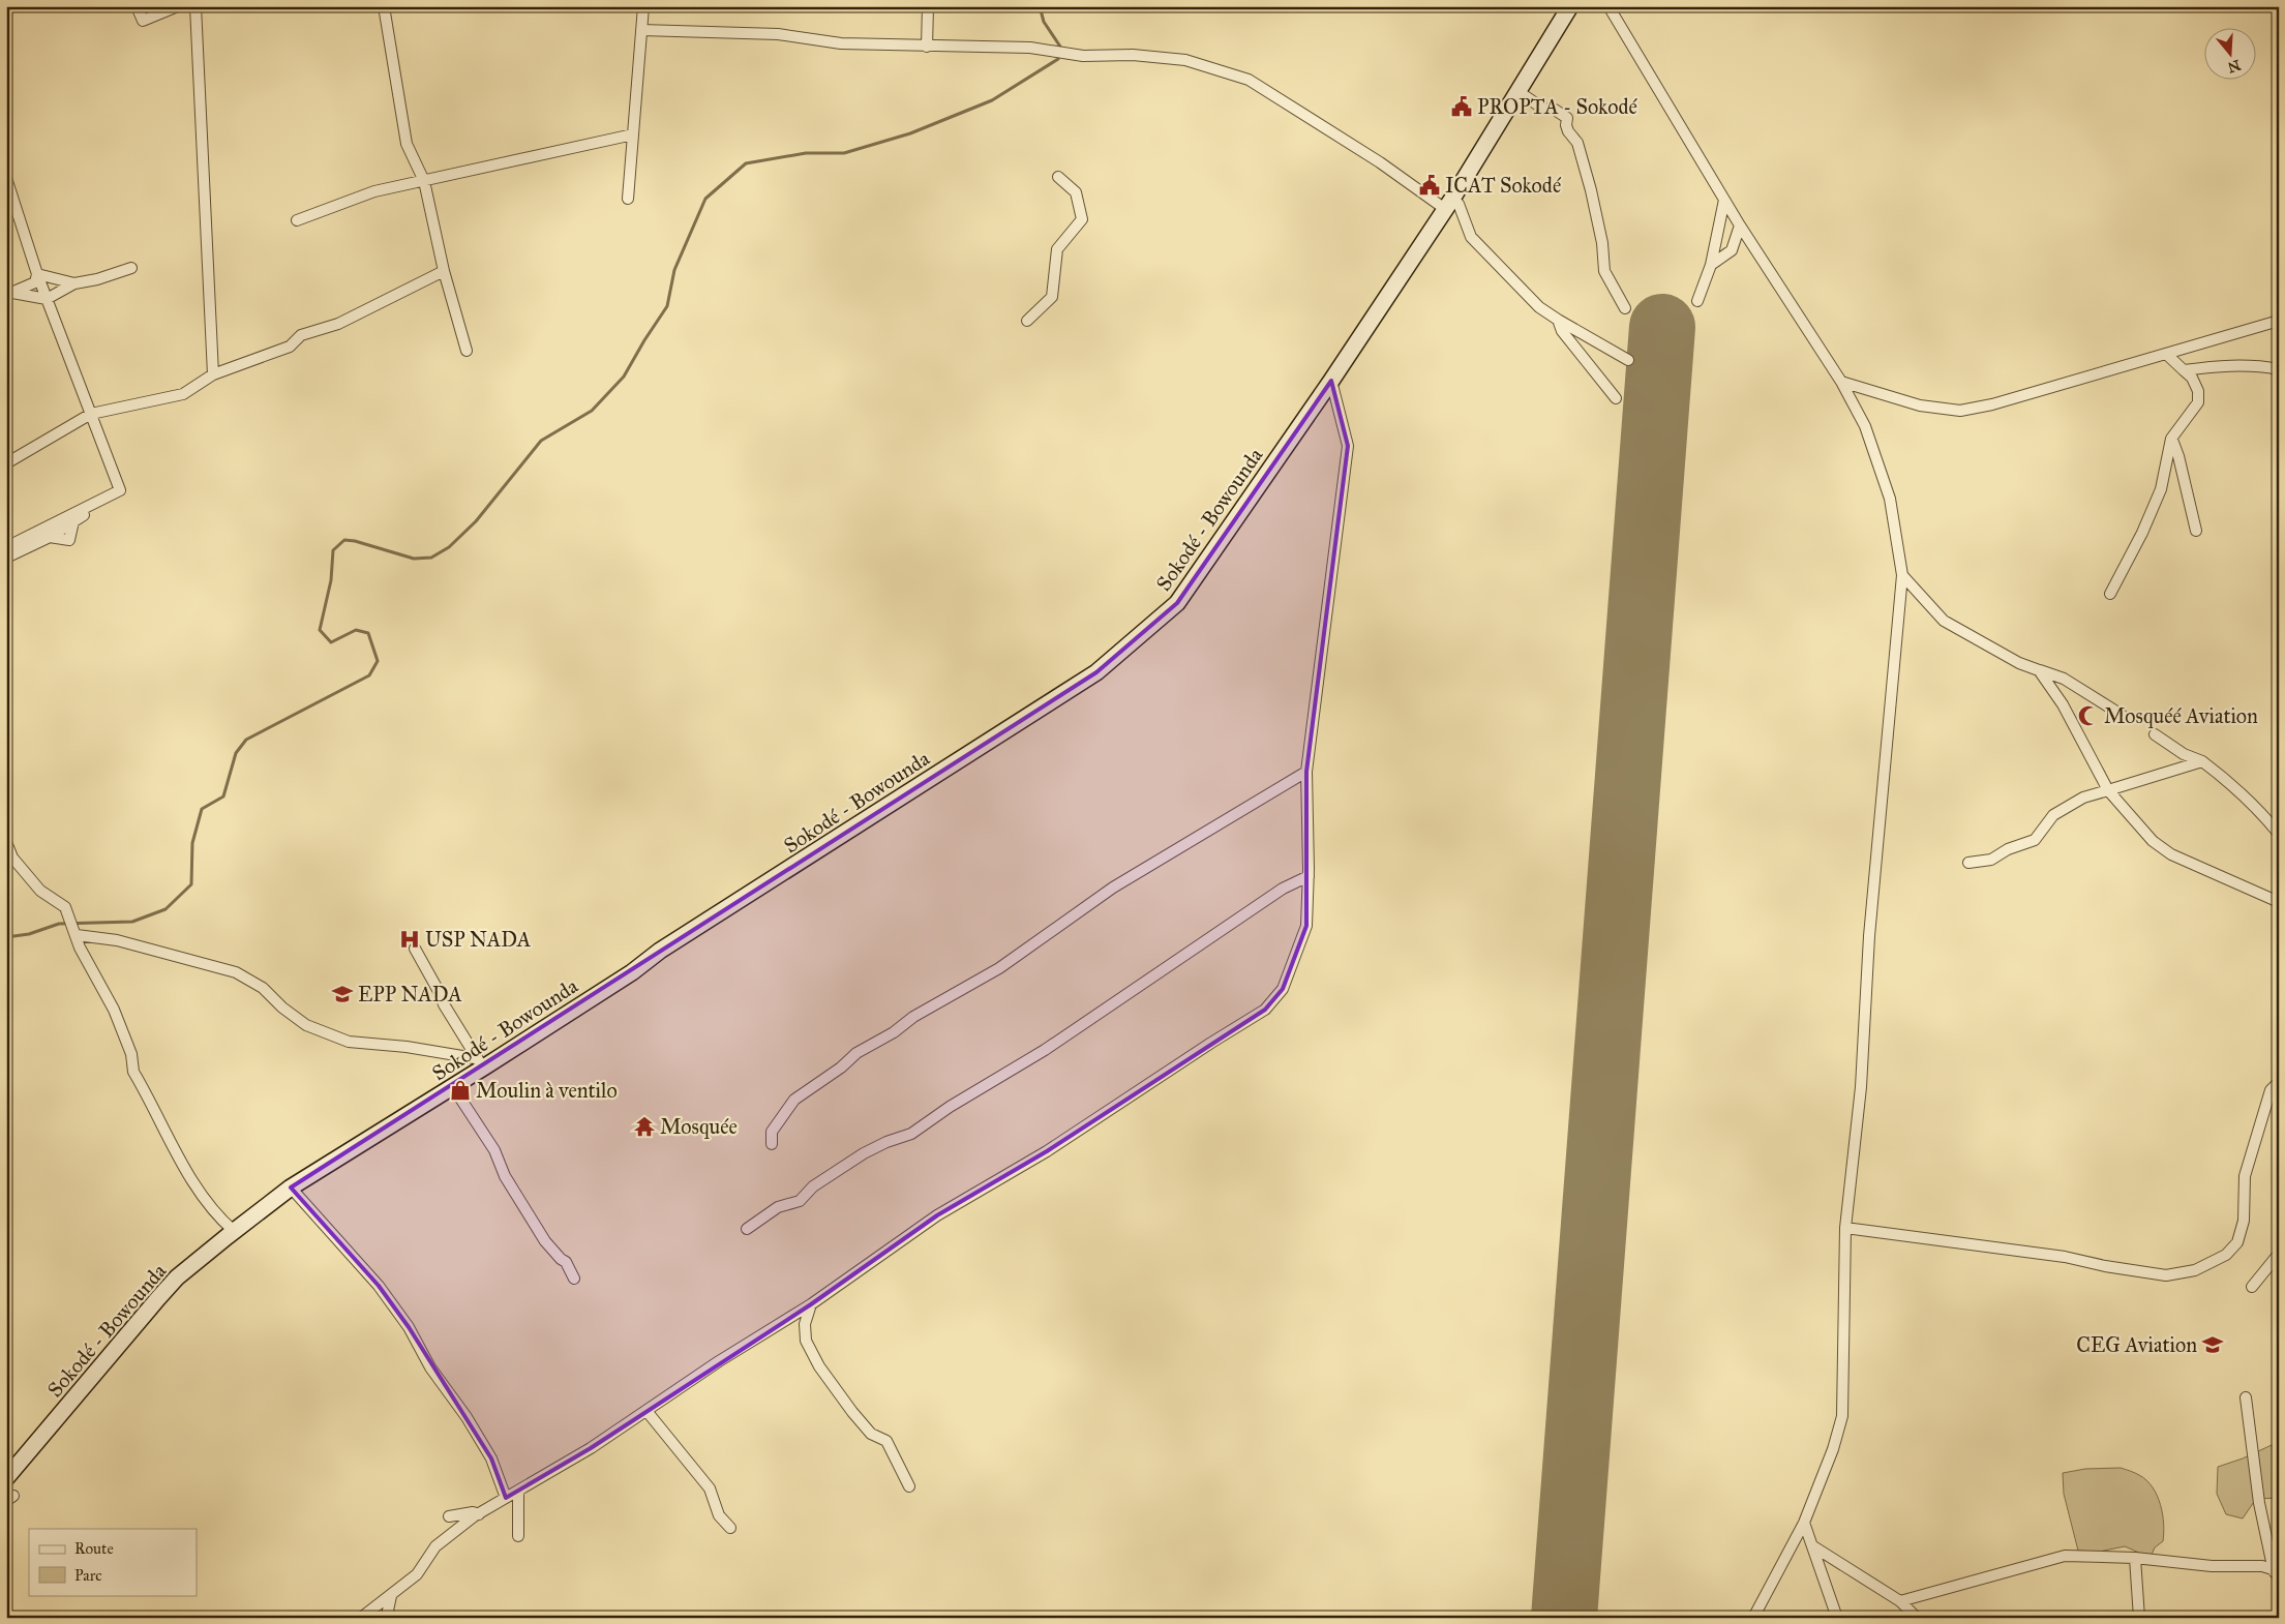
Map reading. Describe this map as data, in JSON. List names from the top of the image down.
{
  "streets": {
    "main road": ["Sokodé - Bowounda"]
  },
  "places": {
    "public building": ["PROPTA - Sokodé", "ICAT Sokodé"],
    "mosque": ["Mosquéé Aviation"],
    "hospital": ["USP NADA"],
    "school or university": ["EPP NADA", "CEG Aviation"],
    "shop": ["Moulin à ventilo"],
    "temple": ["Mosquée"]
  },
  "legend": ["Route", "Parc"],
  "north": "bottom"
}
